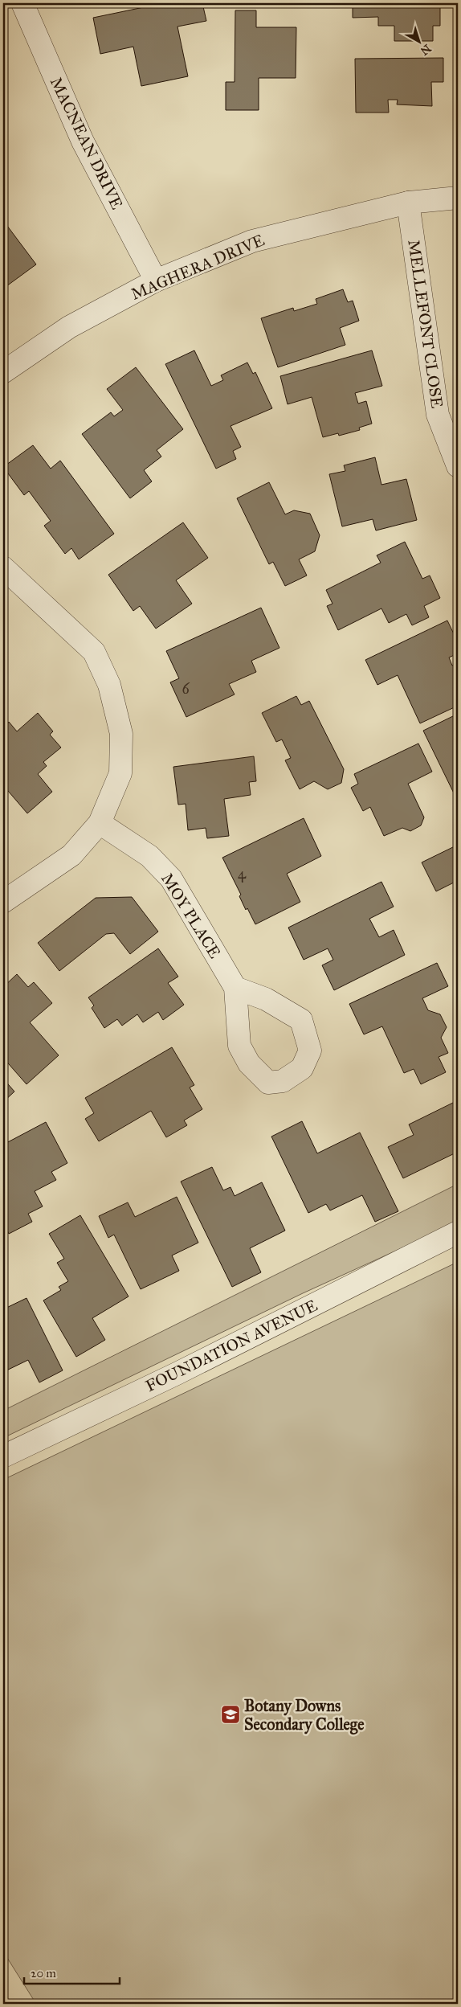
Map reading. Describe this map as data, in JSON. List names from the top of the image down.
{
  "streets": {
    "street": [
      "MACNEAN DRIVE",
      "MAGHERA DRIVE",
      "MELLEFONT CLOSE",
      "MOY PLACE",
      "FOUNDATION AVENUE"
    ]
  },
  "crossings": [
    ["MACNEAN DRIVE", "MAGHERA DRIVE"],
    ["MAGHERA DRIVE", "MELLEFONT CLOSE"]
  ],
  "places": {
    "school or university": ["Botany Downs Secondary College"]
  },
  "house_numbers": ["6", "4"],
  "scale_bar": "20 m",
  "north": "bottom right"
}
